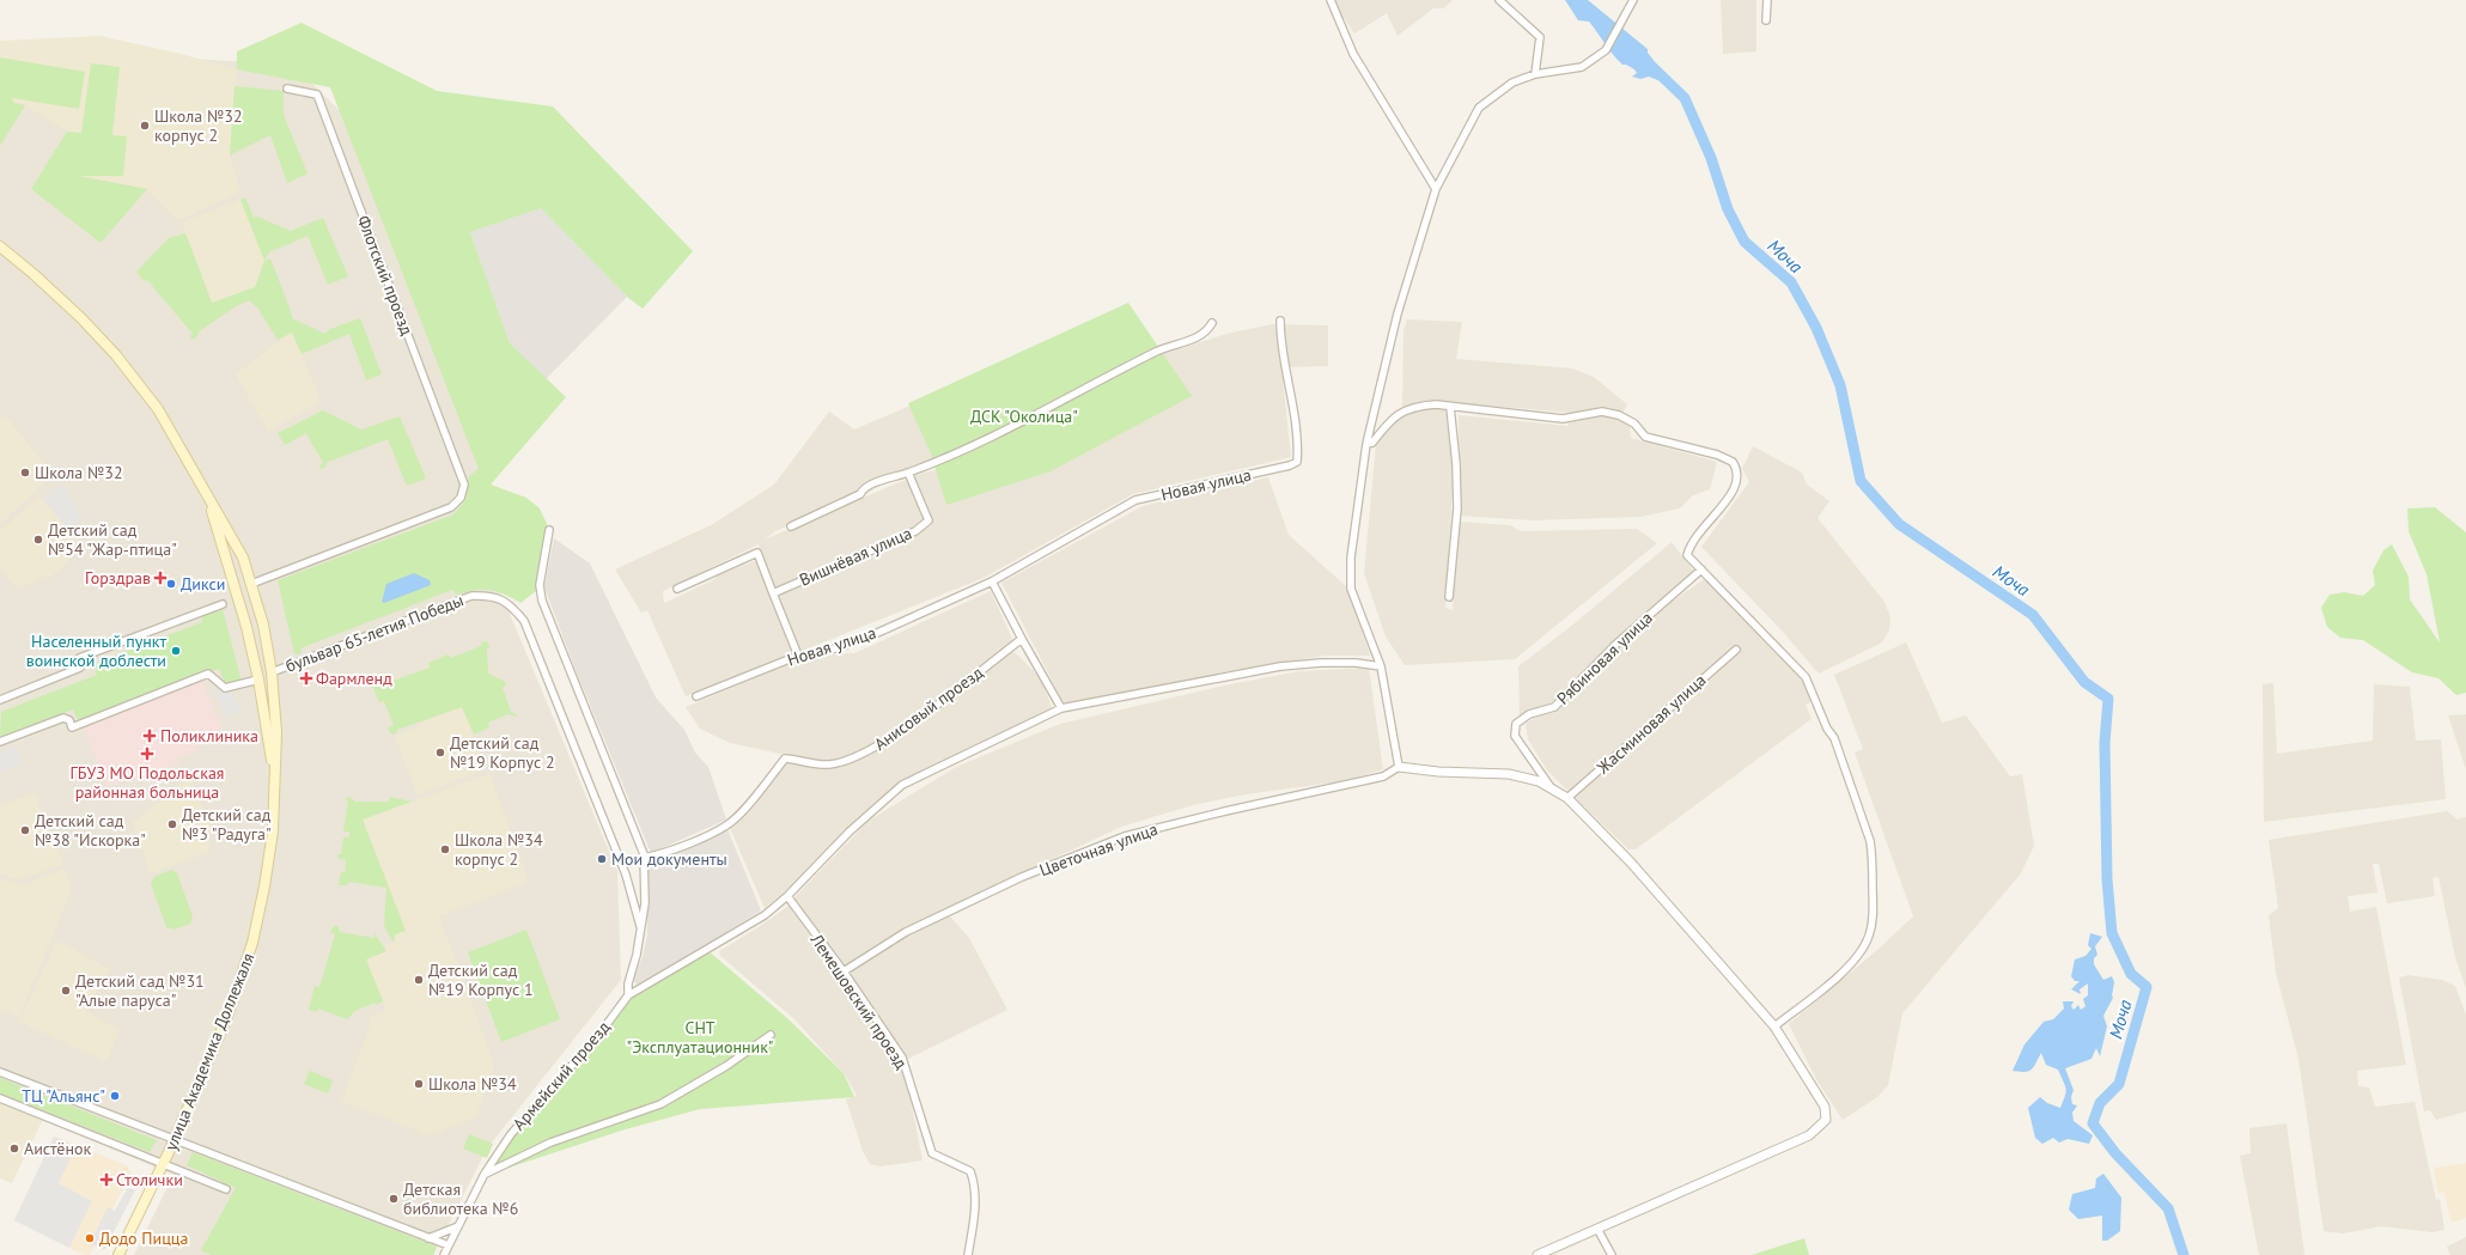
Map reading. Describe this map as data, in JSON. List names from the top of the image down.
{
  "streets": {
    "main road": ["улица Академика Доллежаля"],
    "street": [
      "Флотский проезд",
      "Новая улица",
      "Вишнёвая улица",
      "бульвар 65-летия Победы",
      "Рябиновая улица",
      "Анисовый проезд",
      "Жасминовая улица",
      "Цветочная улица",
      "Лемешовский проезд",
      "Армейский проезд"
    ]
  },
  "crossings": [
    ["Флотский проезд", "улица Академика Доллежаля"],
    ["бульвар 65-летия Победы", "улица Академика Доллежаля"],
    ["Цветочная улица", "Лемешовский проезд"]
  ],
  "water": ["Моча"],
  "parks": ["ДСК \"Околица\"", "СНТ \"Эксплуатационник\""],
  "places": {
    "other": [
      "Школа №32 корпус 2",
      "Школа №32",
      "Детский сад №54 \"Жар-птица\"",
      "Дикси",
      "Населенный пункт воинской доблести",
      "Детский сад №19 Корпус 2",
      "Детский сад №3 \"Радуга\"",
      "Детский сад №38 \"Искорка\"",
      "Школа №34 корпус 2",
      "Мои документы",
      "Детский сад №19 Корпус 1",
      "Детский сад №31 \"Алые паруса\"",
      "Школа №34",
      "ТЦ \"Альянс\"",
      "Аистёнок",
      "Детская библиотека №6",
      "Додо Пицца"
    ],
    "health": [
      "Горздрав",
      "Фармленд",
      "Поликлиника",
      "ГБУЗ МО Подольская районная больница",
      "Столички"
    ]
  }
}
